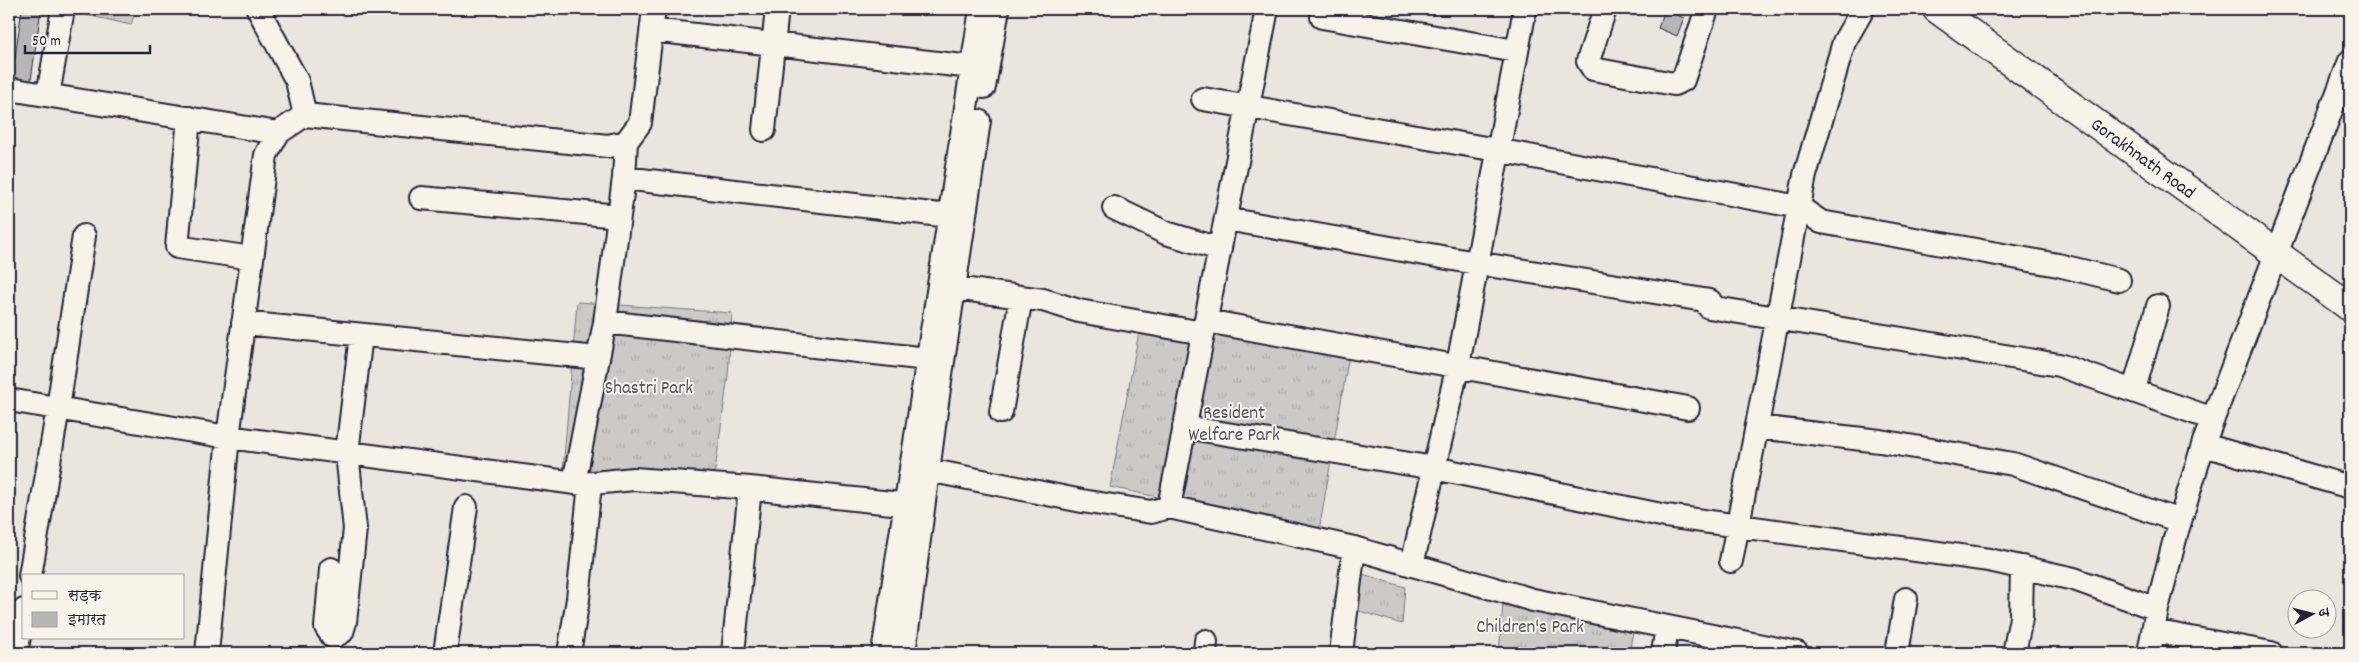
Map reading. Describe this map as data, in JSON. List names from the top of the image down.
{
  "streets": {
    "main road": ["Gorakhnath Road"]
  },
  "parks": ["Shastri Park", "Resident Welfare Park", "Children's Park"],
  "legend": ["सड़क", "इमारत"],
  "scale_bar": "50 m",
  "north": "right"
}
